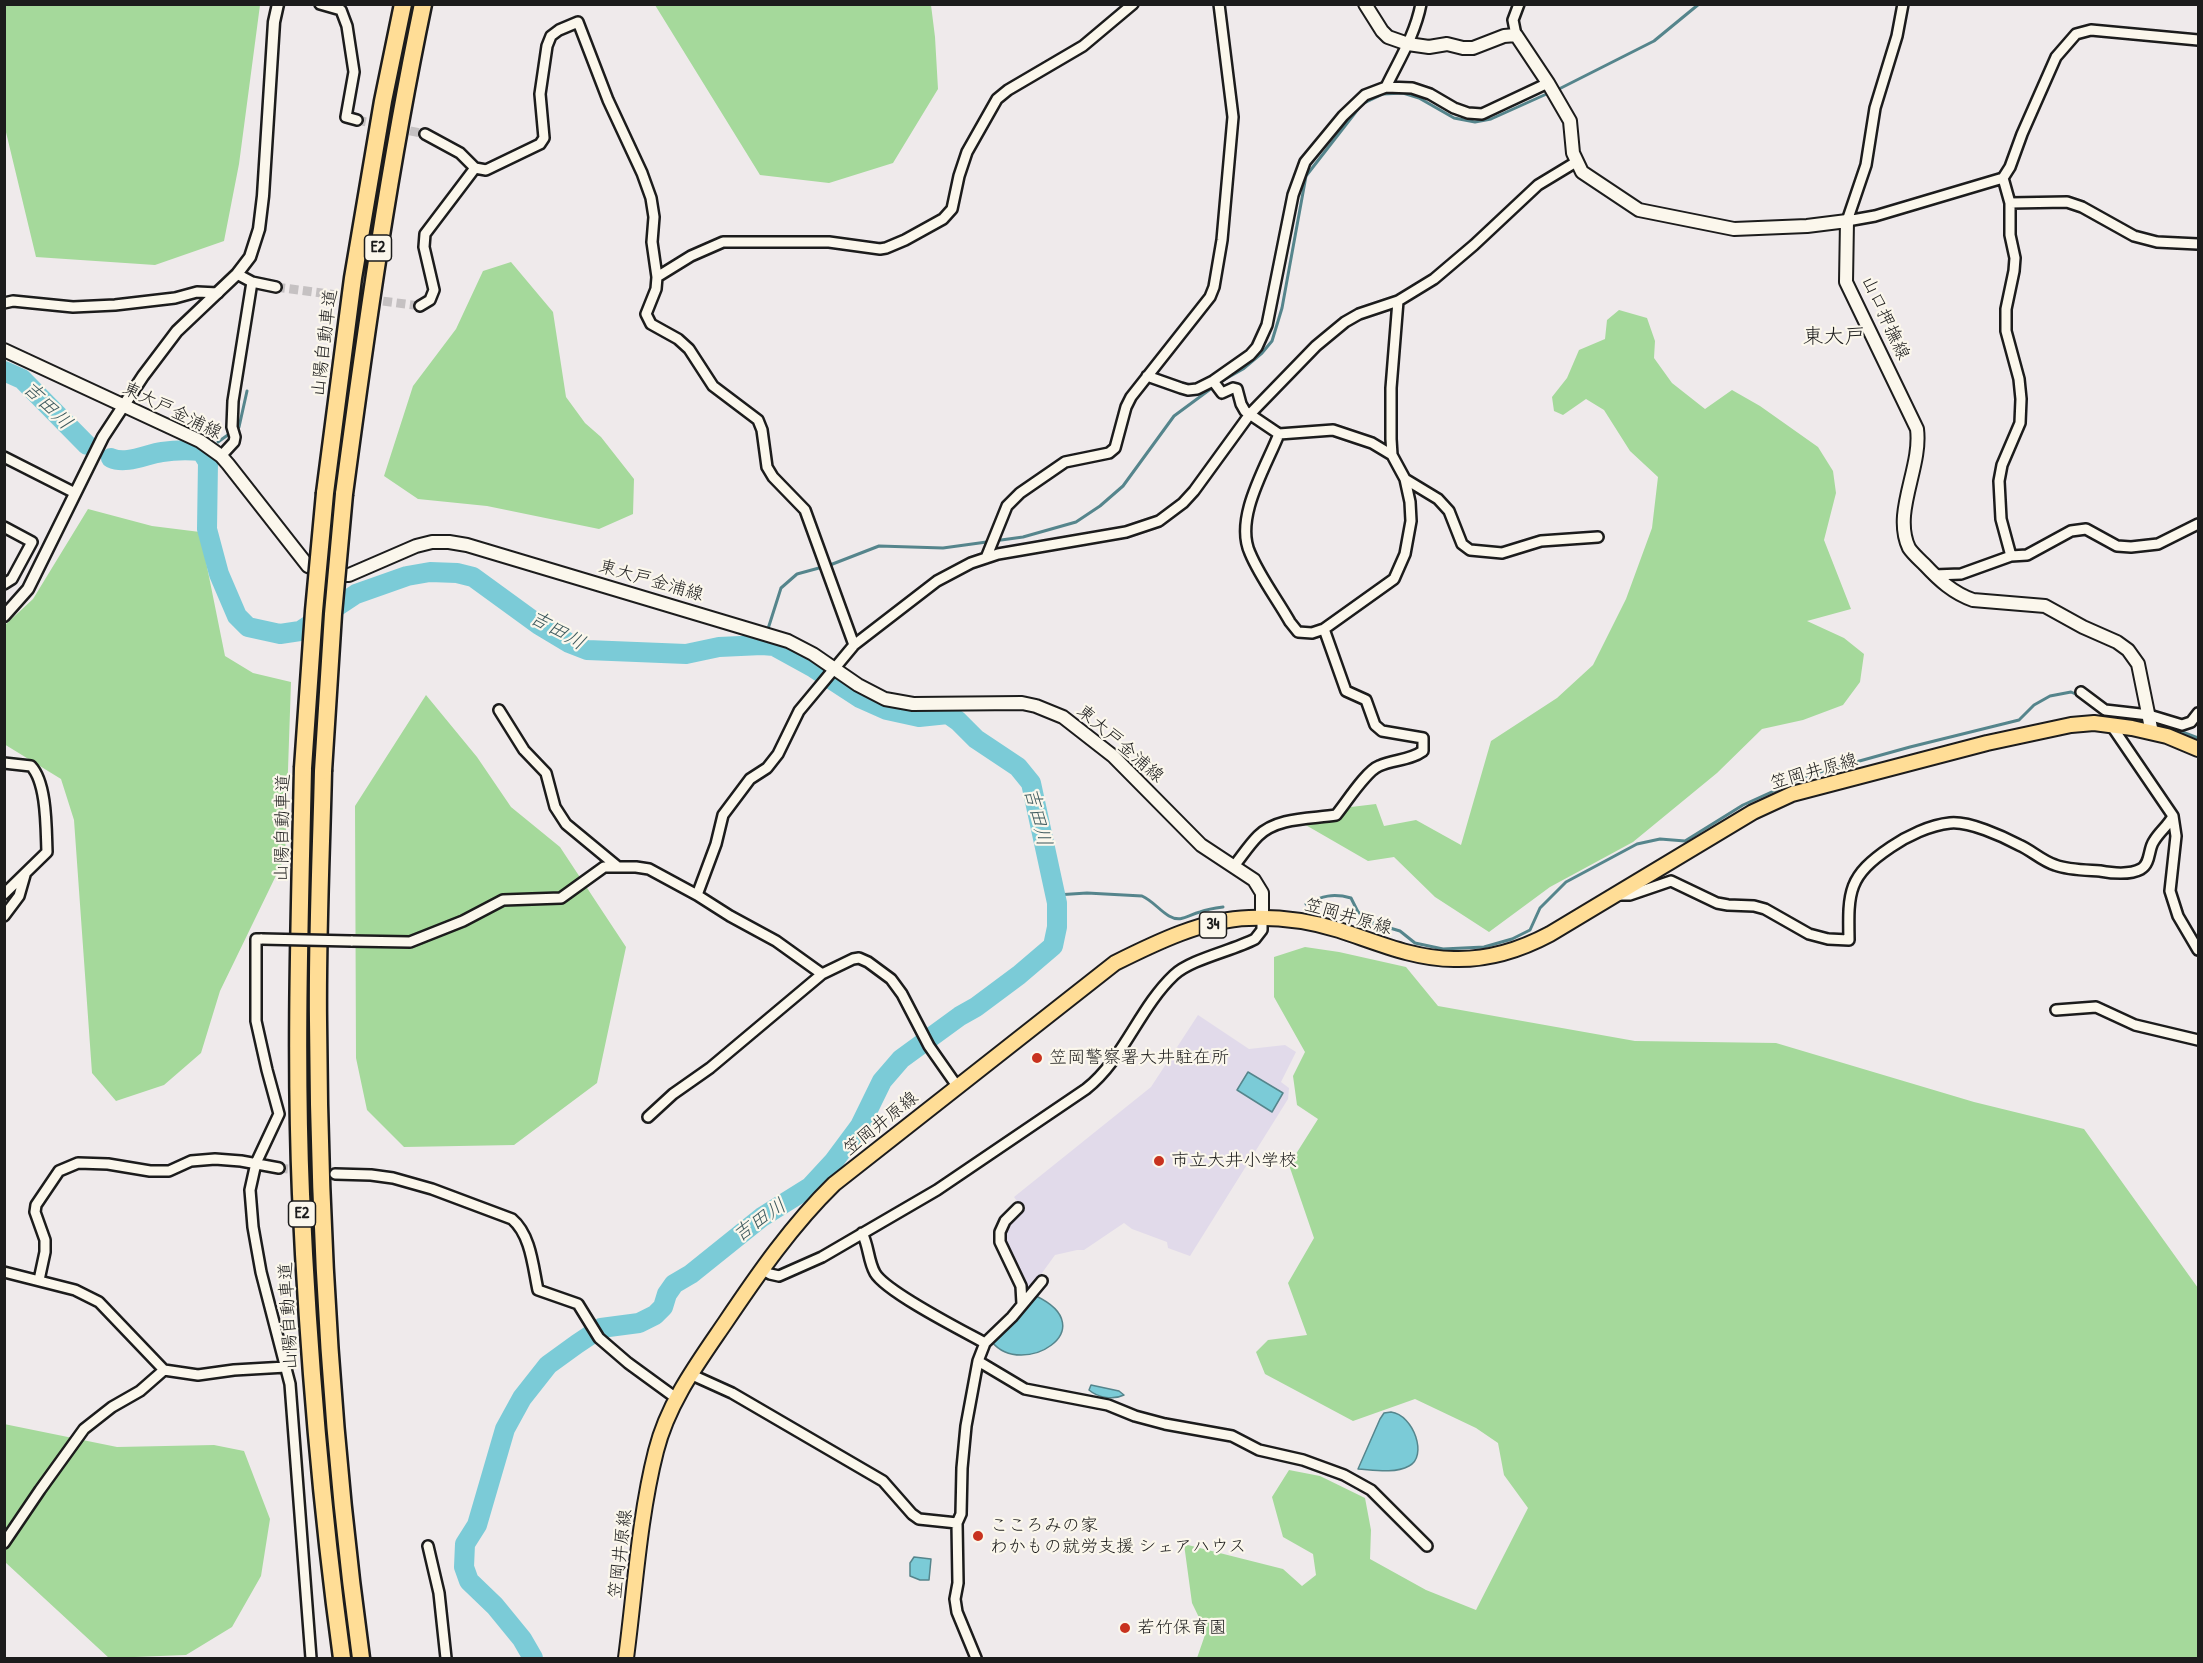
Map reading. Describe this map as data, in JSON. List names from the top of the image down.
{
  "streets": {
    "highway": ["E2", "山陽自動車道"],
    "main road": [
      "山口押撫線",
      "東大戸金浦線",
      "笠岡井原線",
      "34"
    ]
  },
  "crossings": [
    ["山口押撫線", "笠岡井原線"],
    ["東大戸金浦線", "笠岡井原線"]
  ],
  "districts": ["東大戸"],
  "water": ["吉田川"],
  "places": [
    "笠岡警察署大井駐在所",
    "市立大井小学校",
    "こころみの家 わかもの就労支援 シェアハウス",
    "若竹保育園"
  ]
}
